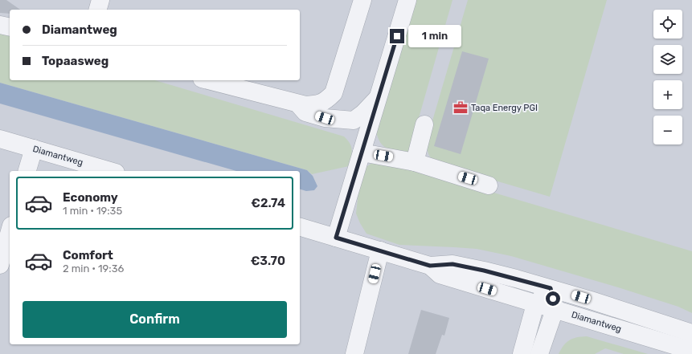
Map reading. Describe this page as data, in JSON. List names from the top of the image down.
{
  "streets": {
    "street": ["Diamantweg"]
  },
  "places": {
    "office": ["Taqa Energy PGI"]
  },
  "page": {
    "map_buttons": ["+", "−"],
    "banner": ["Diamantweg", "Topaasweg"],
    "bubble": "1 min",
    "list": [
      {
        "name": "Economy",
        "note": "1 min · 19:35",
        "value": "€2.74"
      },
      {
        "name": "Comfort",
        "note": "2 min · 19:36",
        "value": "€3.70"
      }
    ],
    "buttons": "Confirm"
  }
}
